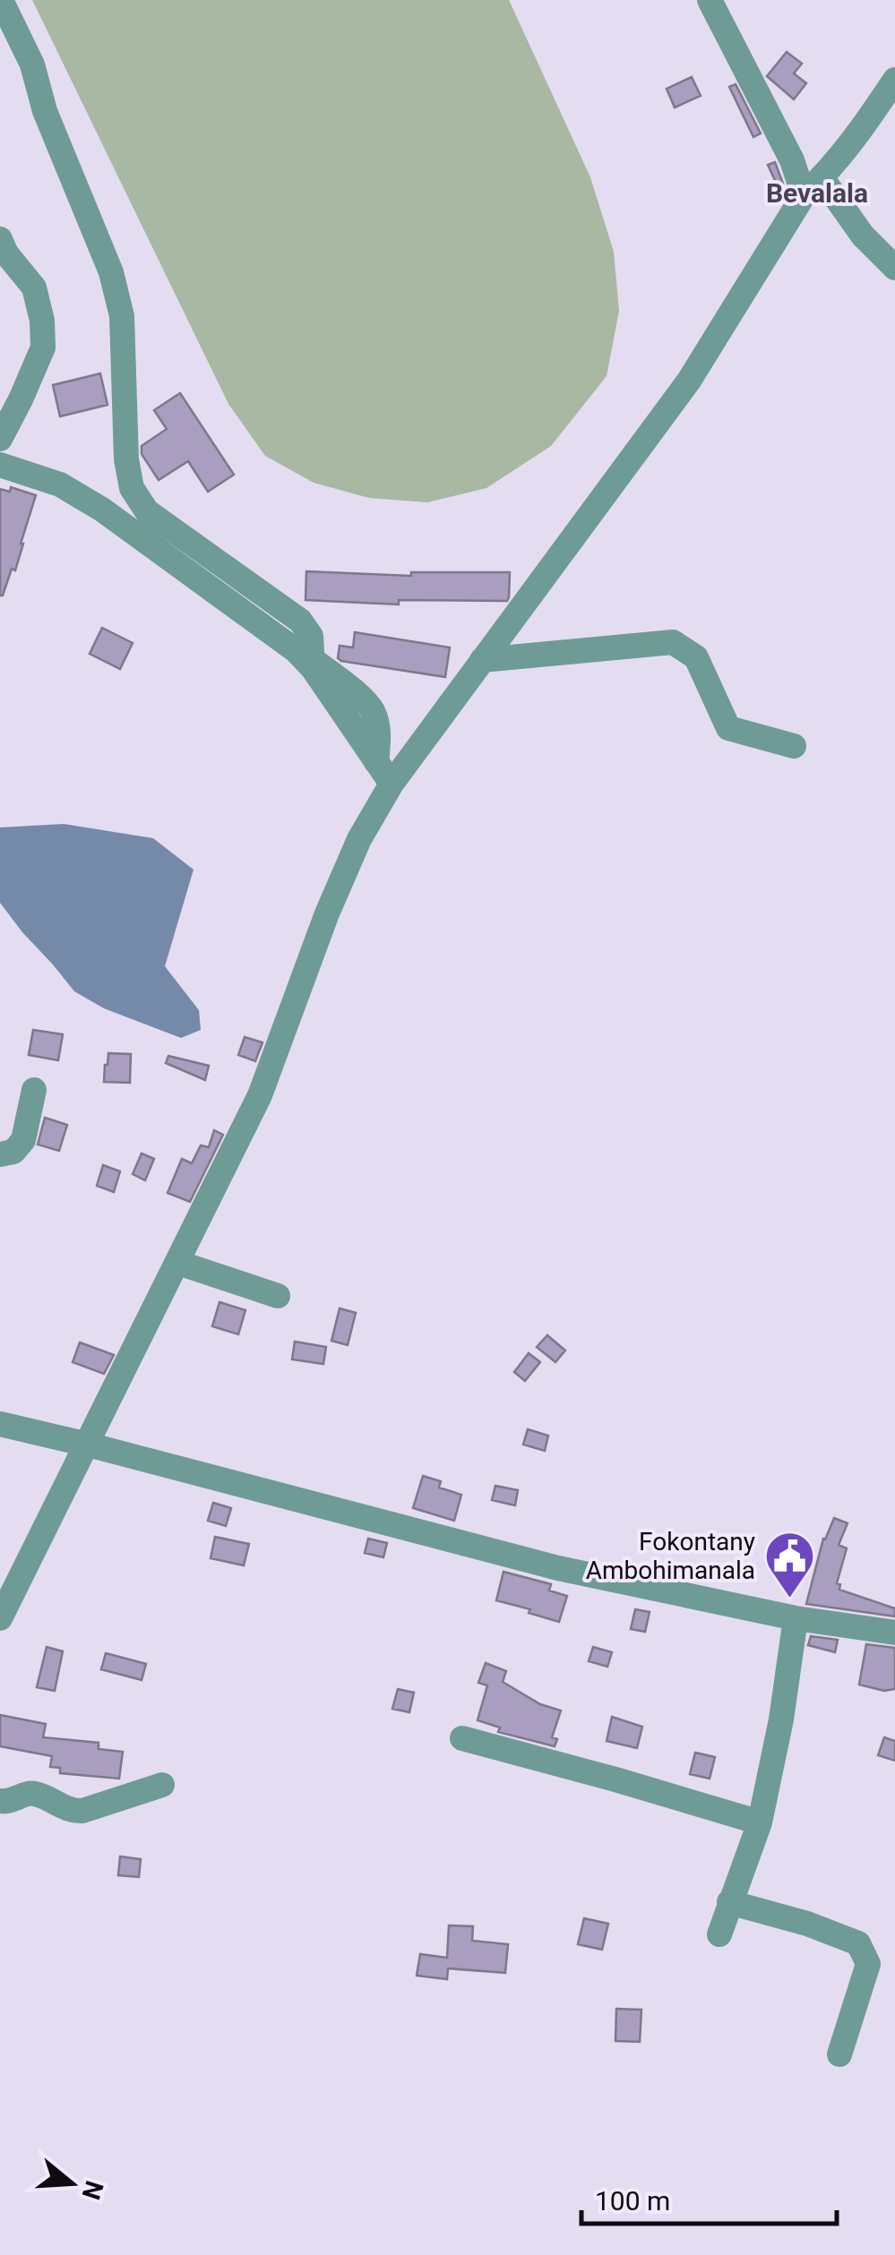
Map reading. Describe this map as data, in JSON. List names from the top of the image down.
{
  "districts": ["Bevalala"],
  "places": {
    "public building": ["Fokontany Ambohimanala"]
  },
  "scale_bar": "100 m",
  "north": "right"
}
